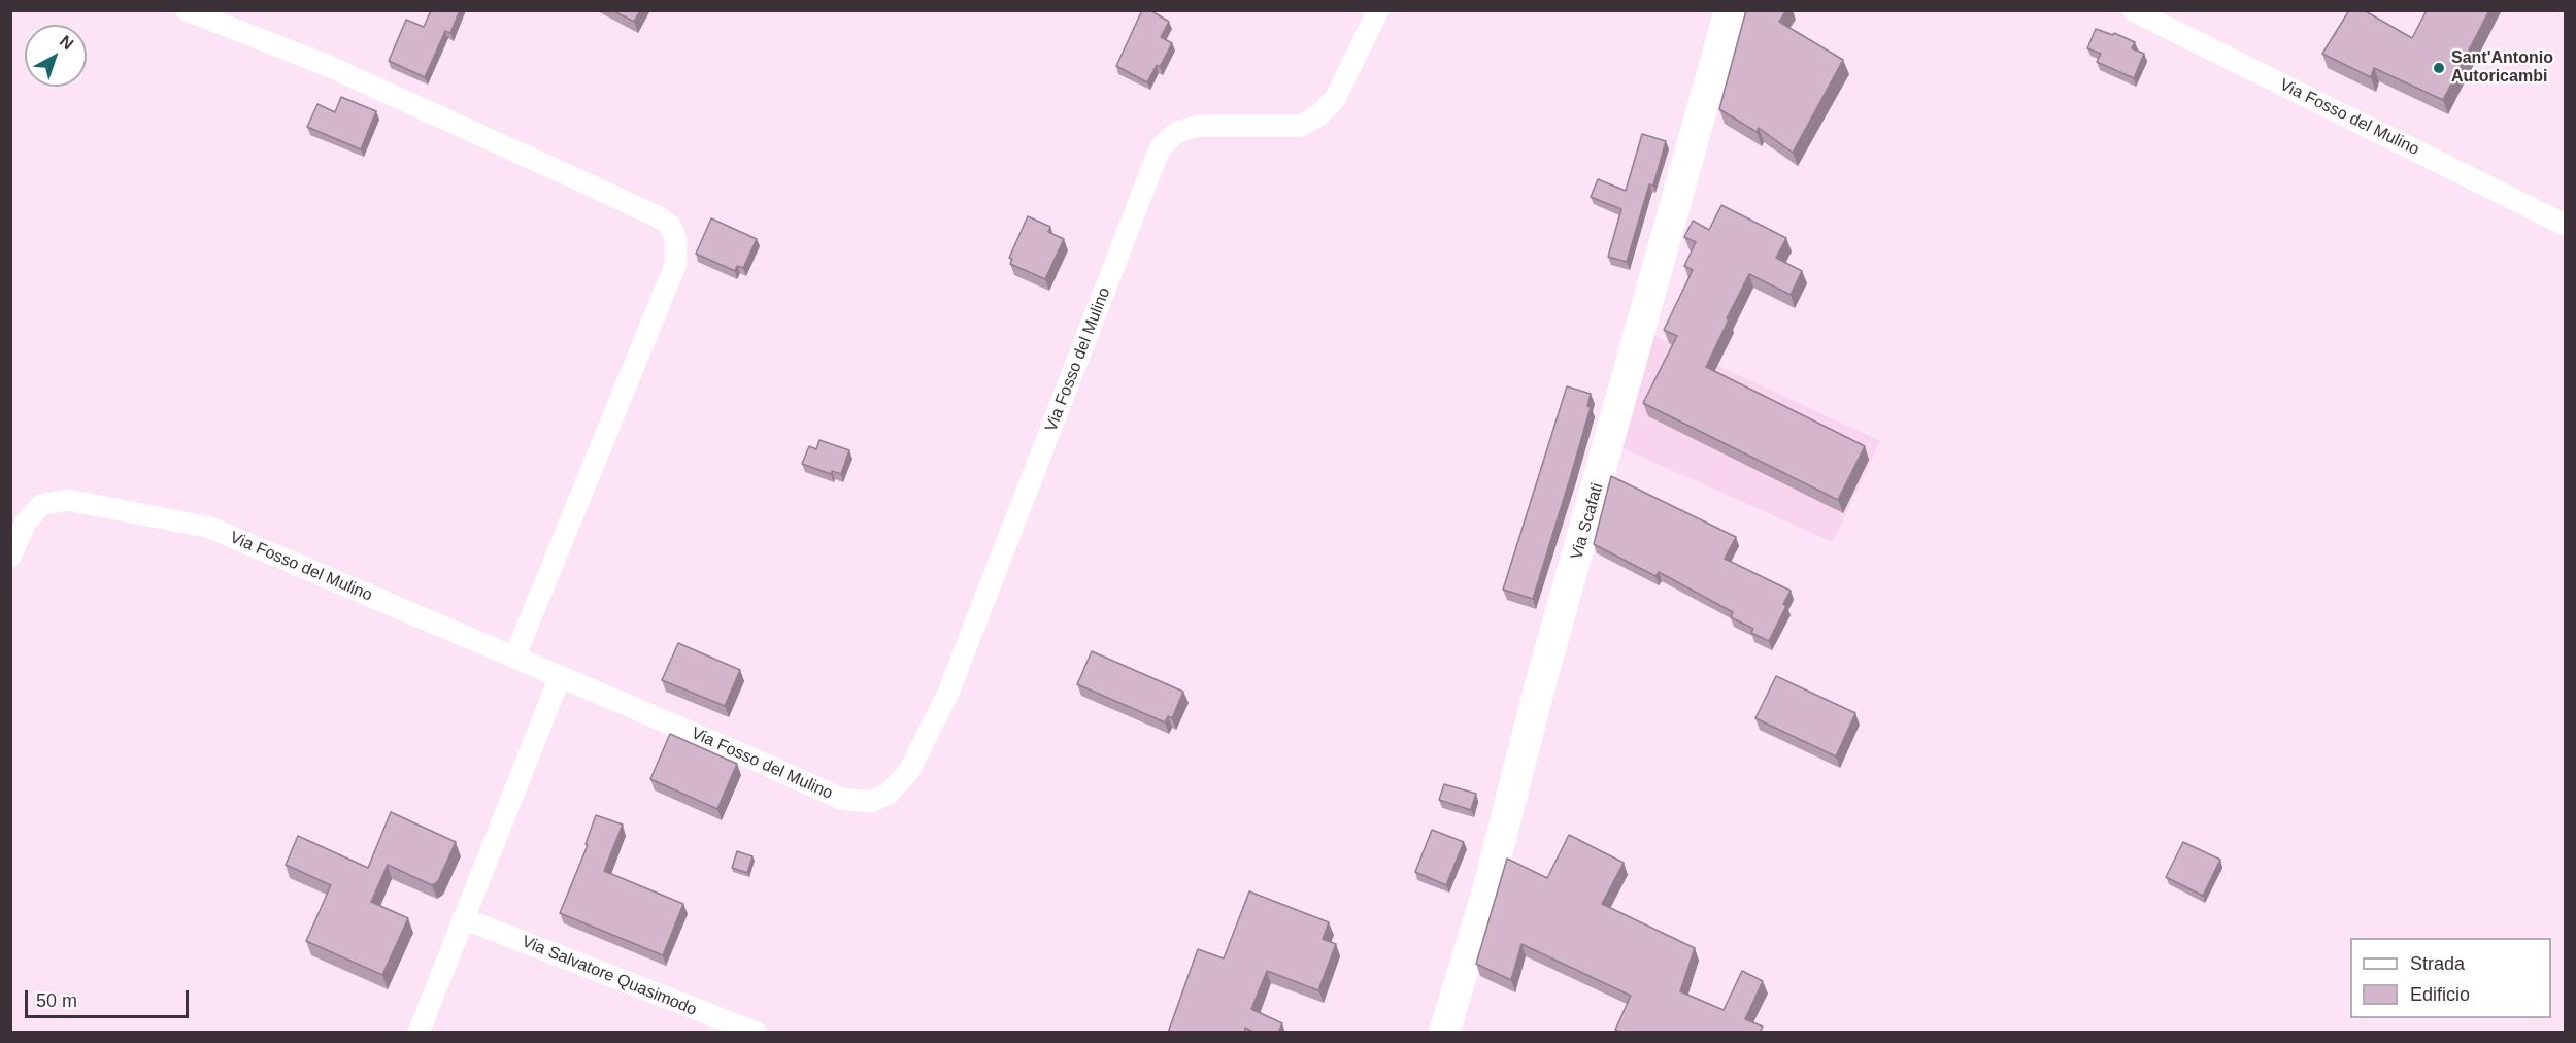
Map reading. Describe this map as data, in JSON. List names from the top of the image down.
{
  "streets": {
    "street": ["Via Fosso del Mulino", "Via Scafati", "Via Salvatore Quasimodo"]
  },
  "places": ["Sant'Antonio Autoricambi"],
  "legend": ["Strada", "Edificio"],
  "scale_bar": "50 m",
  "north": "top right"
}
